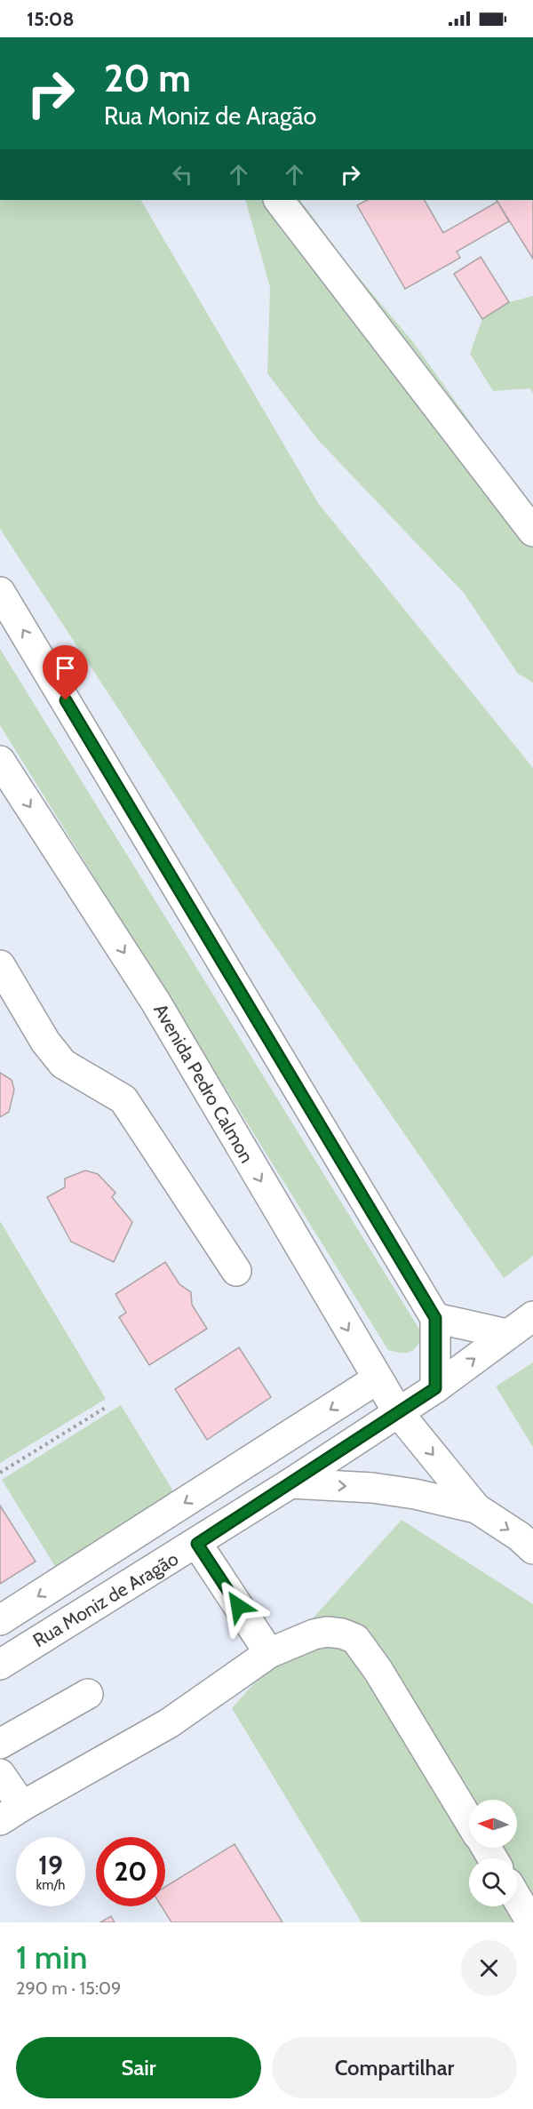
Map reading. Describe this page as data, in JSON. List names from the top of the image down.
{
  "streets": {
    "main road": ["Avenida Pedro Calmon", "Rua Moniz de Aragão"]
  },
  "crossings": [
    ["Avenida Pedro Calmon", "Rua Moniz de Aragão"]
  ],
  "north": "left",
  "page": {
    "status": "15:08",
    "turn": ["20 m", "Rua Moniz de Aragão"],
    "speed": "19 km/h",
    "limit": "20",
    "heading": ["1 min", "290 m · 15:09"],
    "buttons": ["Sair", "Compartilhar"]
  }
}
